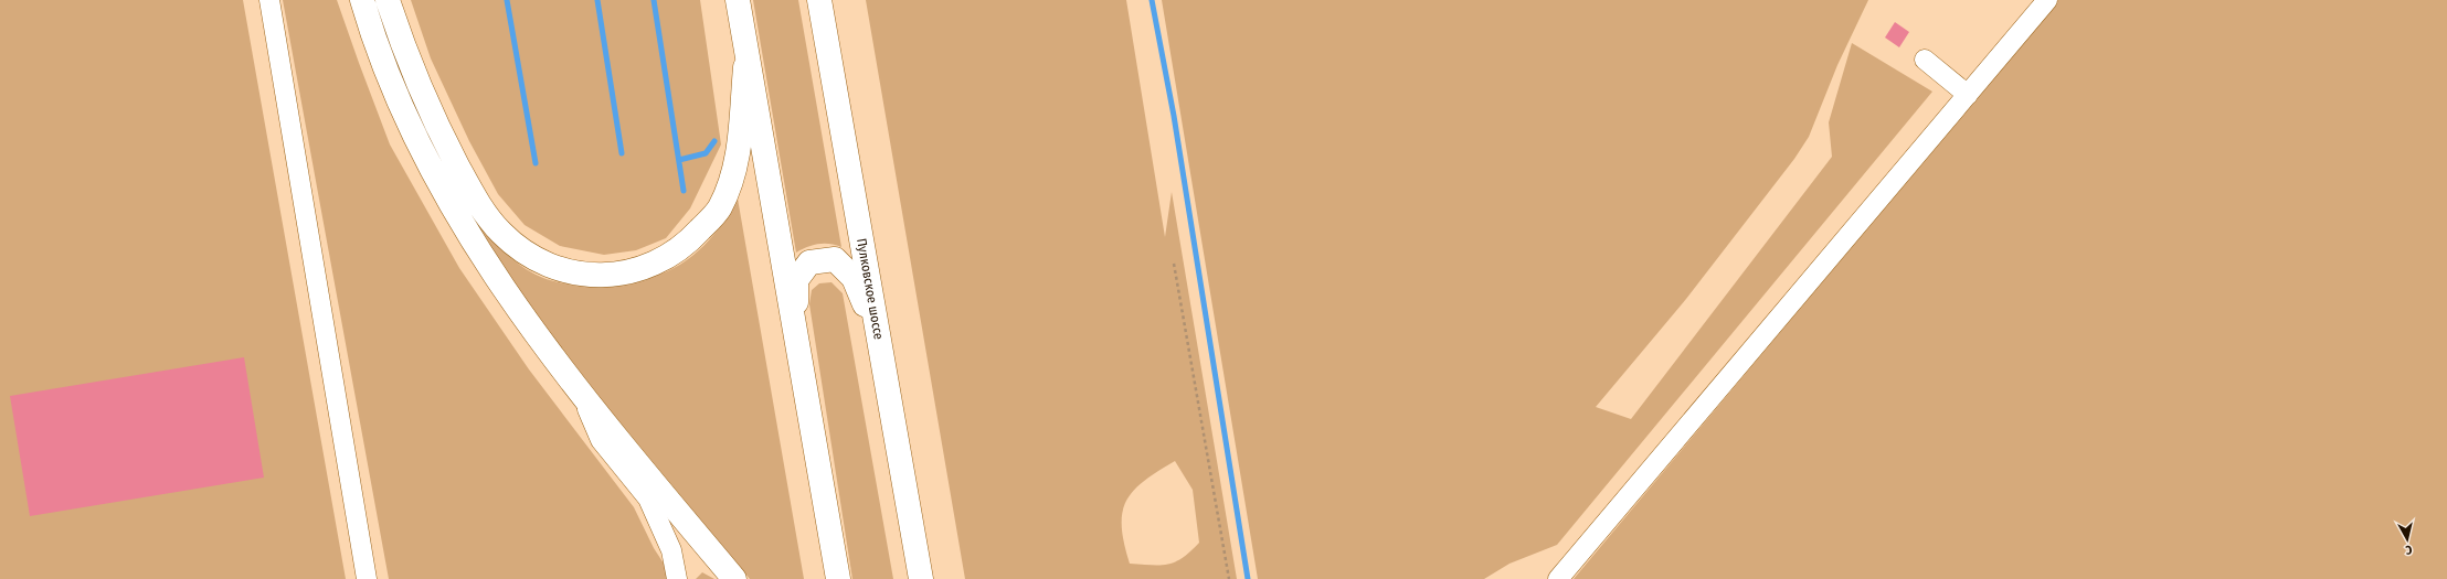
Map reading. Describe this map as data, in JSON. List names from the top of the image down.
{
  "streets": {
    "main road": ["Пулковское шоссе"]
  },
  "north": "bottom"
}
